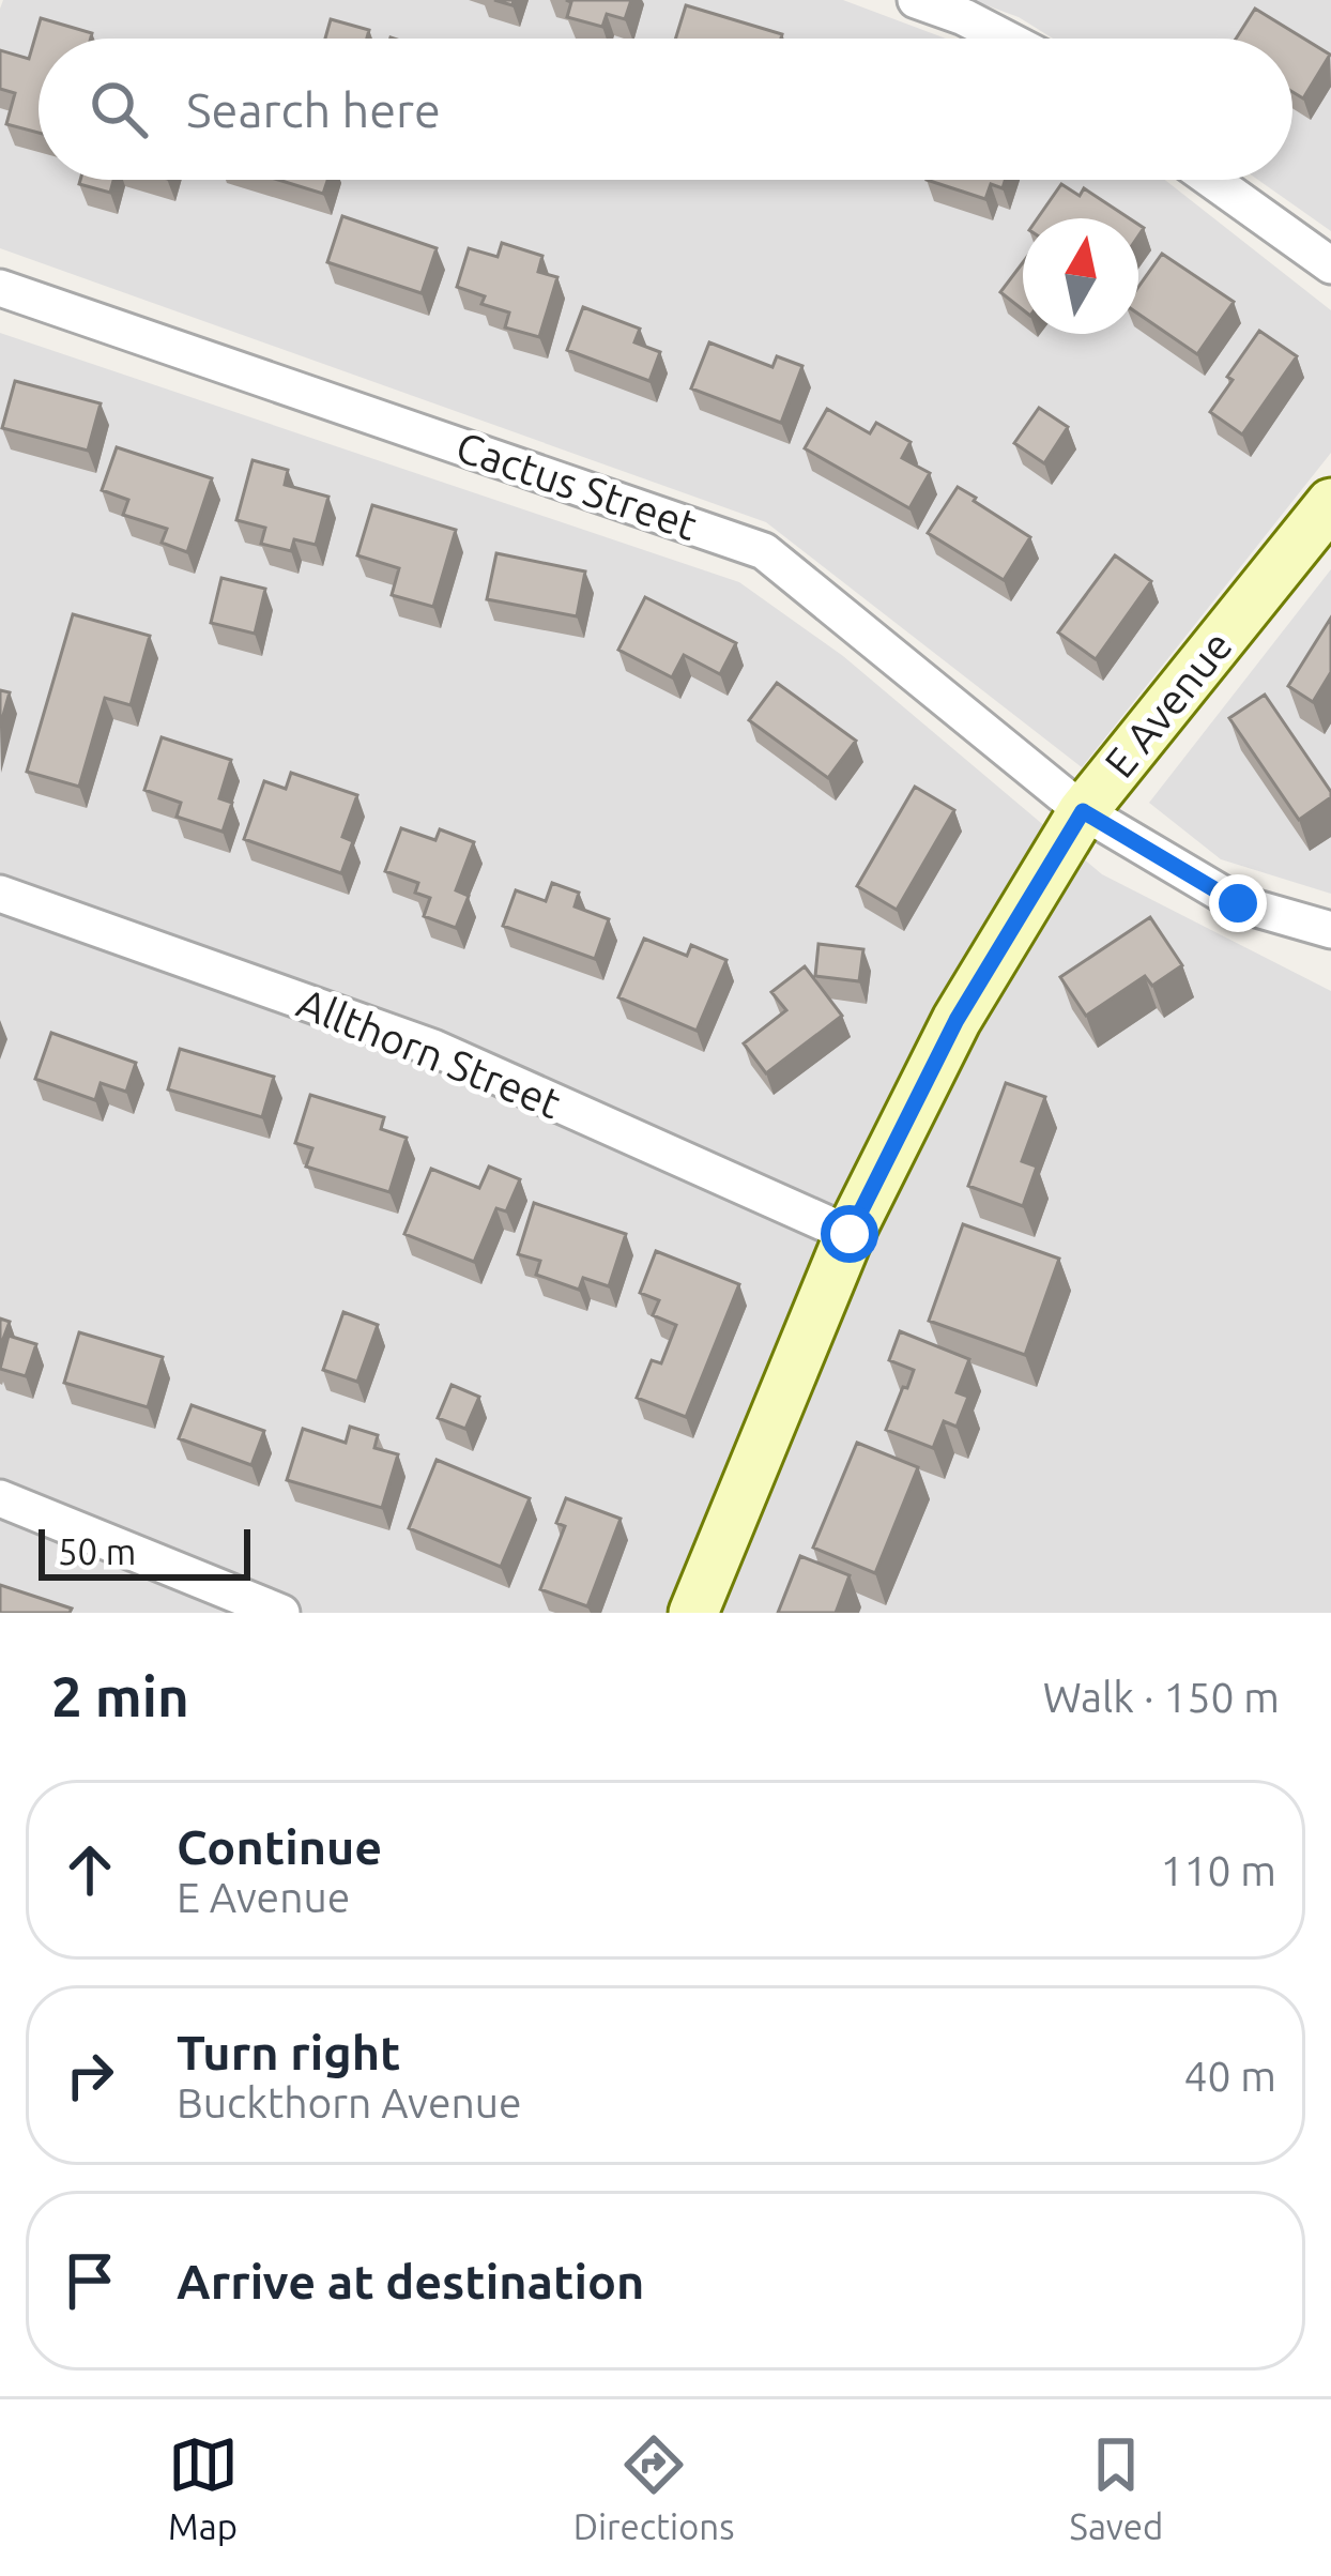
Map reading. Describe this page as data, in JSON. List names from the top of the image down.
{
  "streets": {
    "street": ["Cactus Street", "E Avenue", "Allthorn Street"]
  },
  "crossings": [
    ["Cactus Street", "E Avenue"],
    ["E Avenue", "Allthorn Street"]
  ],
  "scale_bar": "50 m",
  "north": "top",
  "page": {
    "search": "Search here",
    "scale": "50 m",
    "heading": ["2 min", "Walk · 150 m"],
    "list": [
      ["Continue", "E Avenue", "110 m"],
      ["Turn right", "Buckthorn Avenue", "40 m"],
      "Arrive at destination"
    ],
    "nav": ["Map", "Directions", "Saved"]
  }
}
